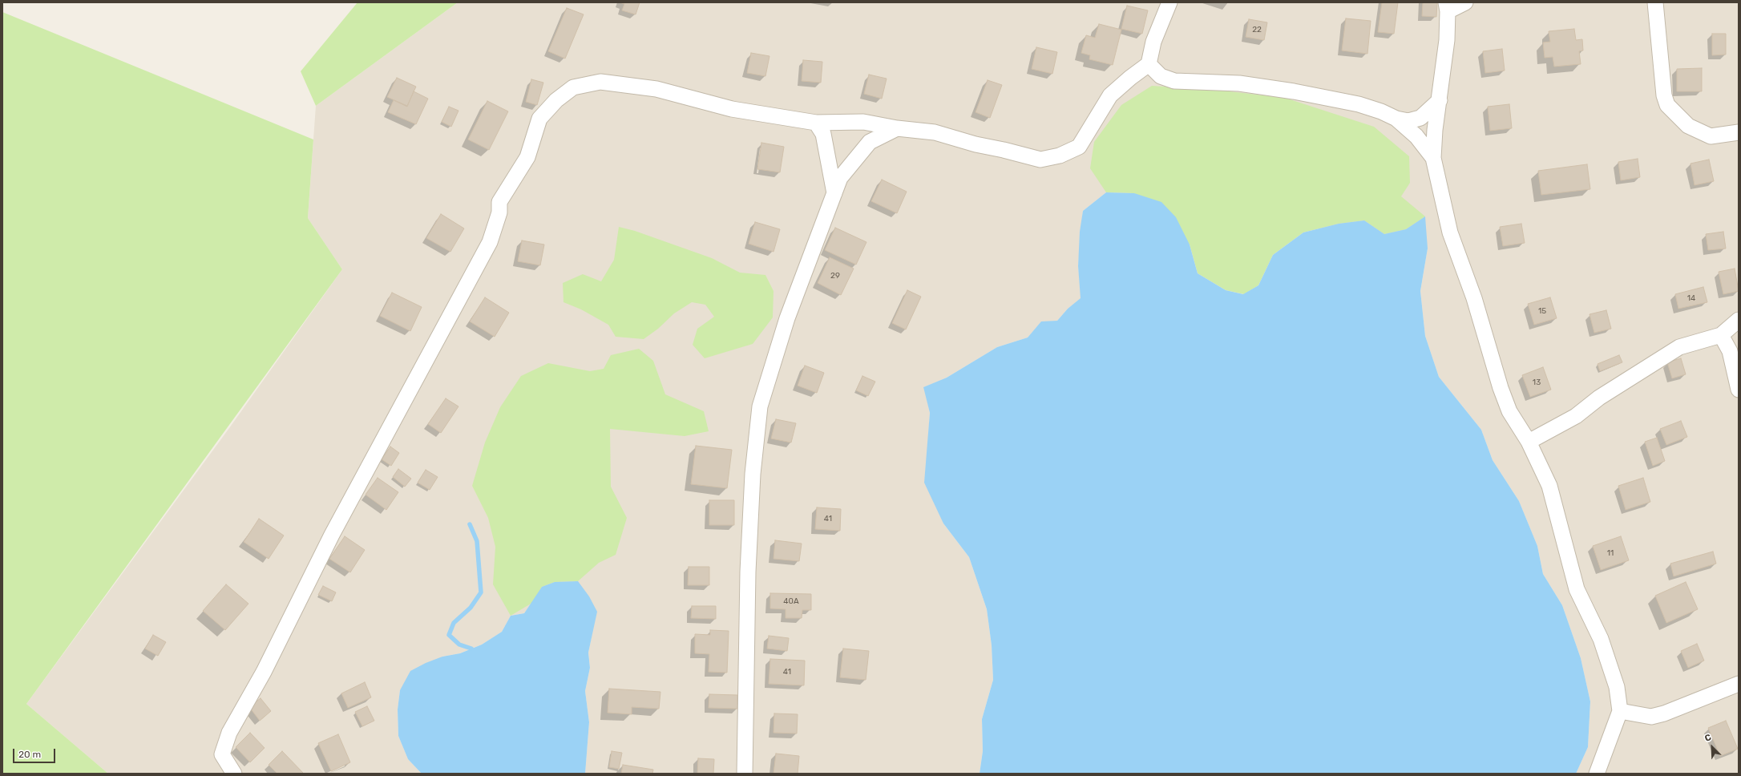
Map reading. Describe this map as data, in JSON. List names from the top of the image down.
{
  "house_numbers": [
    "22",
    "29",
    "14",
    "15",
    "13",
    "41",
    "11",
    "40А",
    "41"
  ],
  "scale_bar": "20 m",
  "north": "top left"
}
